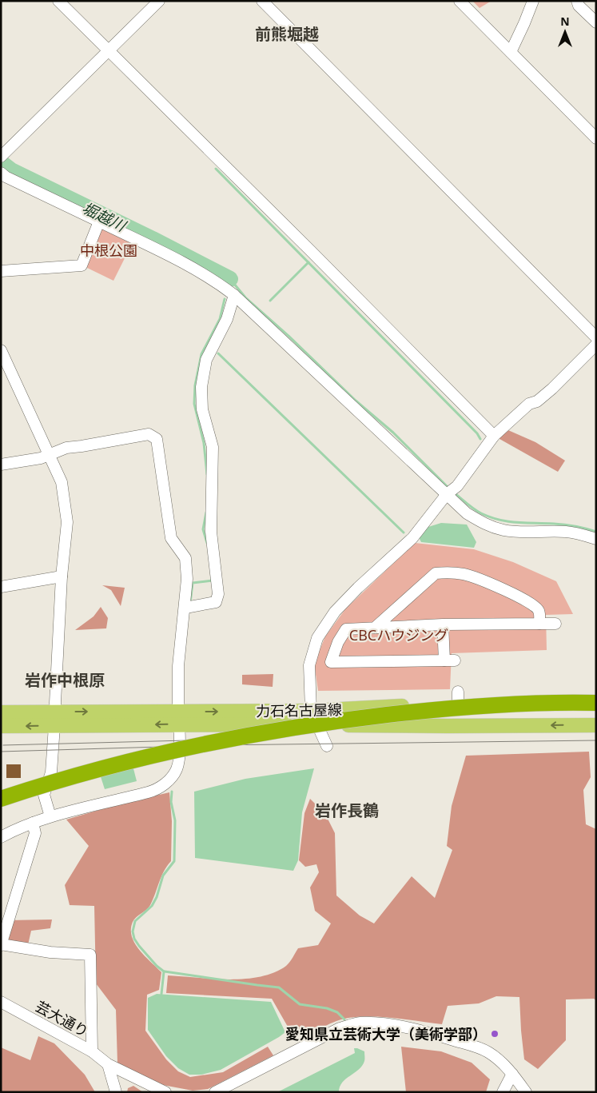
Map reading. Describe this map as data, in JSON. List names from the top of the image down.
{
  "streets": {
    "main road": ["力石名古屋線"],
    "street": ["芸大通り"]
  },
  "districts": ["前熊堀越", "岩作中根原", "岩作長鶴"],
  "water": ["堀越川"],
  "parks": ["中根公園", "CBCハウジング"],
  "places": ["愛知県立芸術大学（美術学部）"],
  "north": "top"
}
